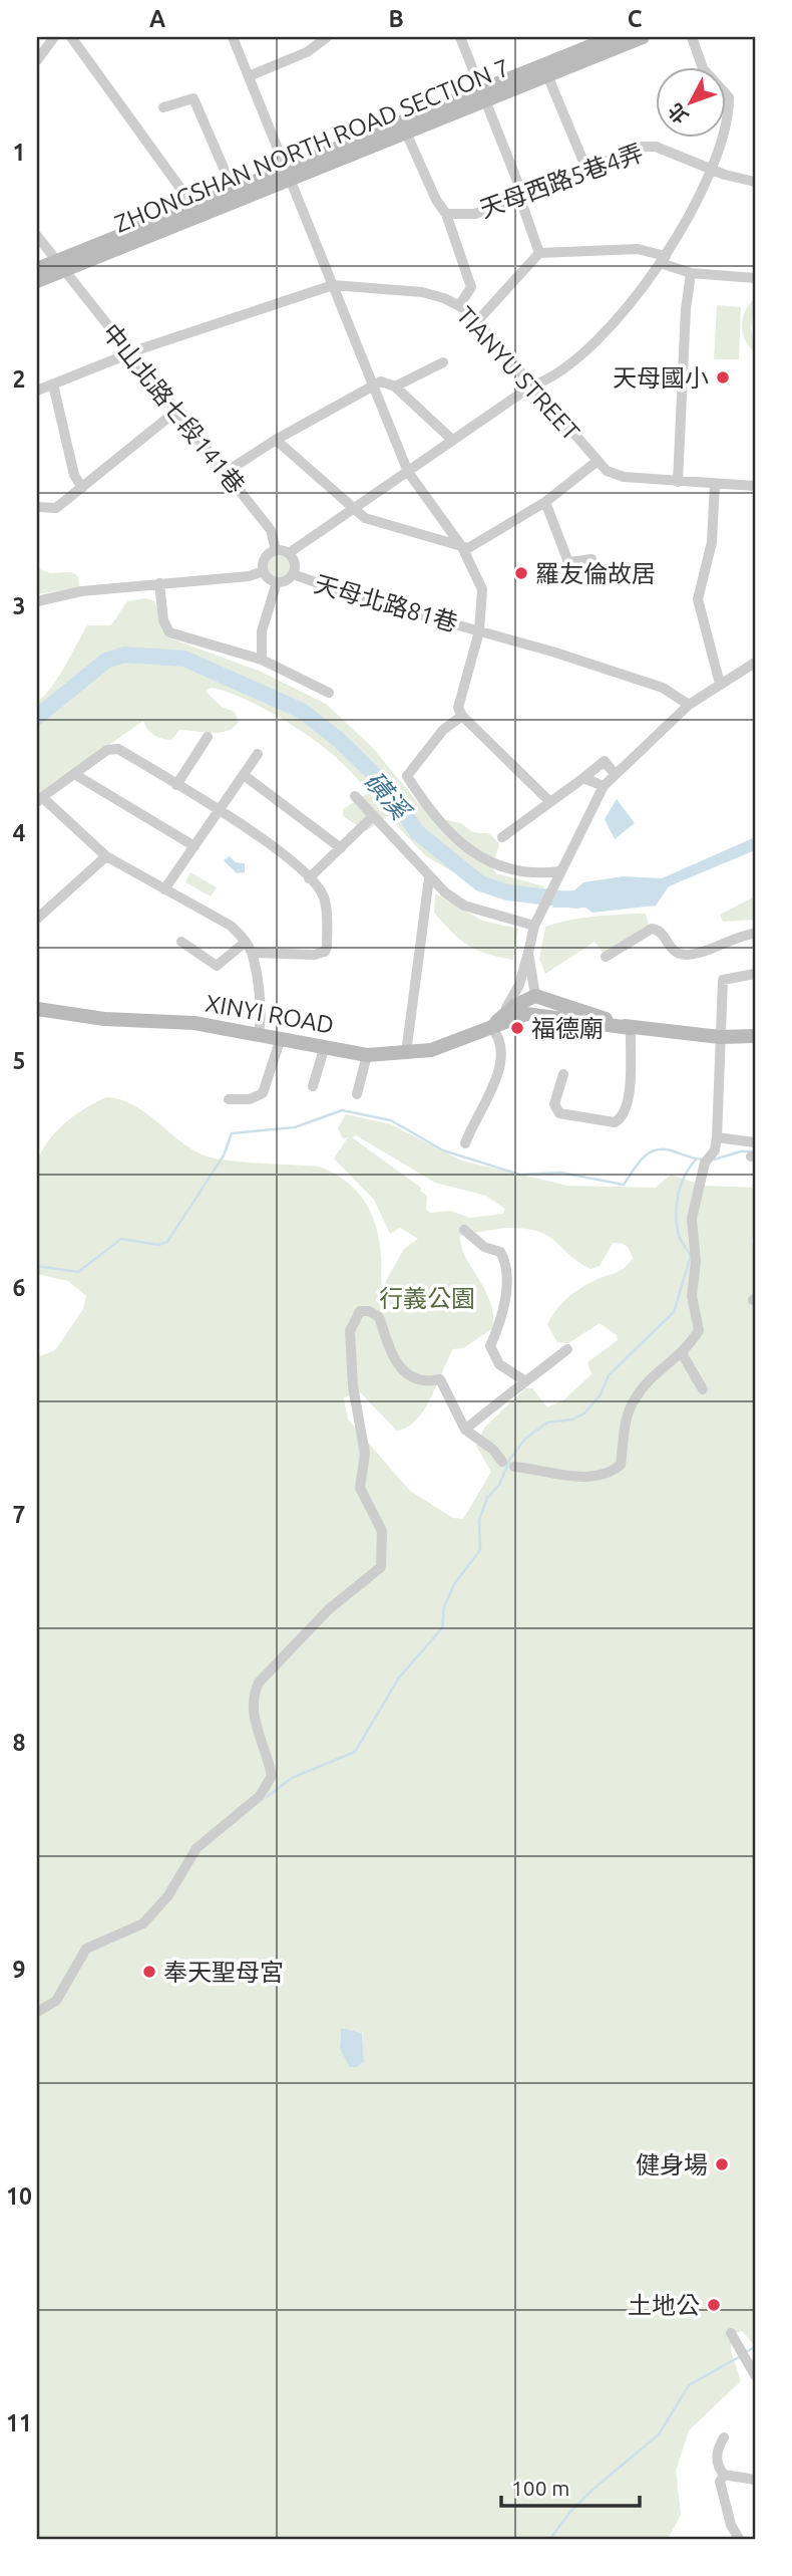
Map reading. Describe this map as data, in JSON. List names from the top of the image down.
{
  "streets": {
    "main road": ["ZHONGSHAN NORTH ROAD SECTION 7", "XINYI ROAD"],
    "street": [
      "天母西路5巷4弄",
      "TIANYU STREET",
      "中山北路七段141巷",
      "天母北路81巷"
    ]
  },
  "crossings": [
    ["ZHONGSHAN NORTH ROAD SECTION 7", "中山北路七段141巷"],
    ["TIANYU STREET", "中山北路七段141巷"],
    ["中山北路七段141巷", "天母北路81巷"]
  ],
  "water": ["磺溪"],
  "parks": ["行義公園"],
  "places": [
    "天母國小",
    "羅友倫故居",
    "福德廟",
    "奉天聖母宮",
    "健身場",
    "土地公"
  ],
  "scale_bar": "100 m",
  "north": "bottom left",
  "grid": {
    "columns": ["A", "B", "C"],
    "rows": [
      "1",
      "2",
      "3",
      "4",
      "5",
      "6",
      "7",
      "8",
      "9",
      "10",
      "11"
    ]
  }
}
